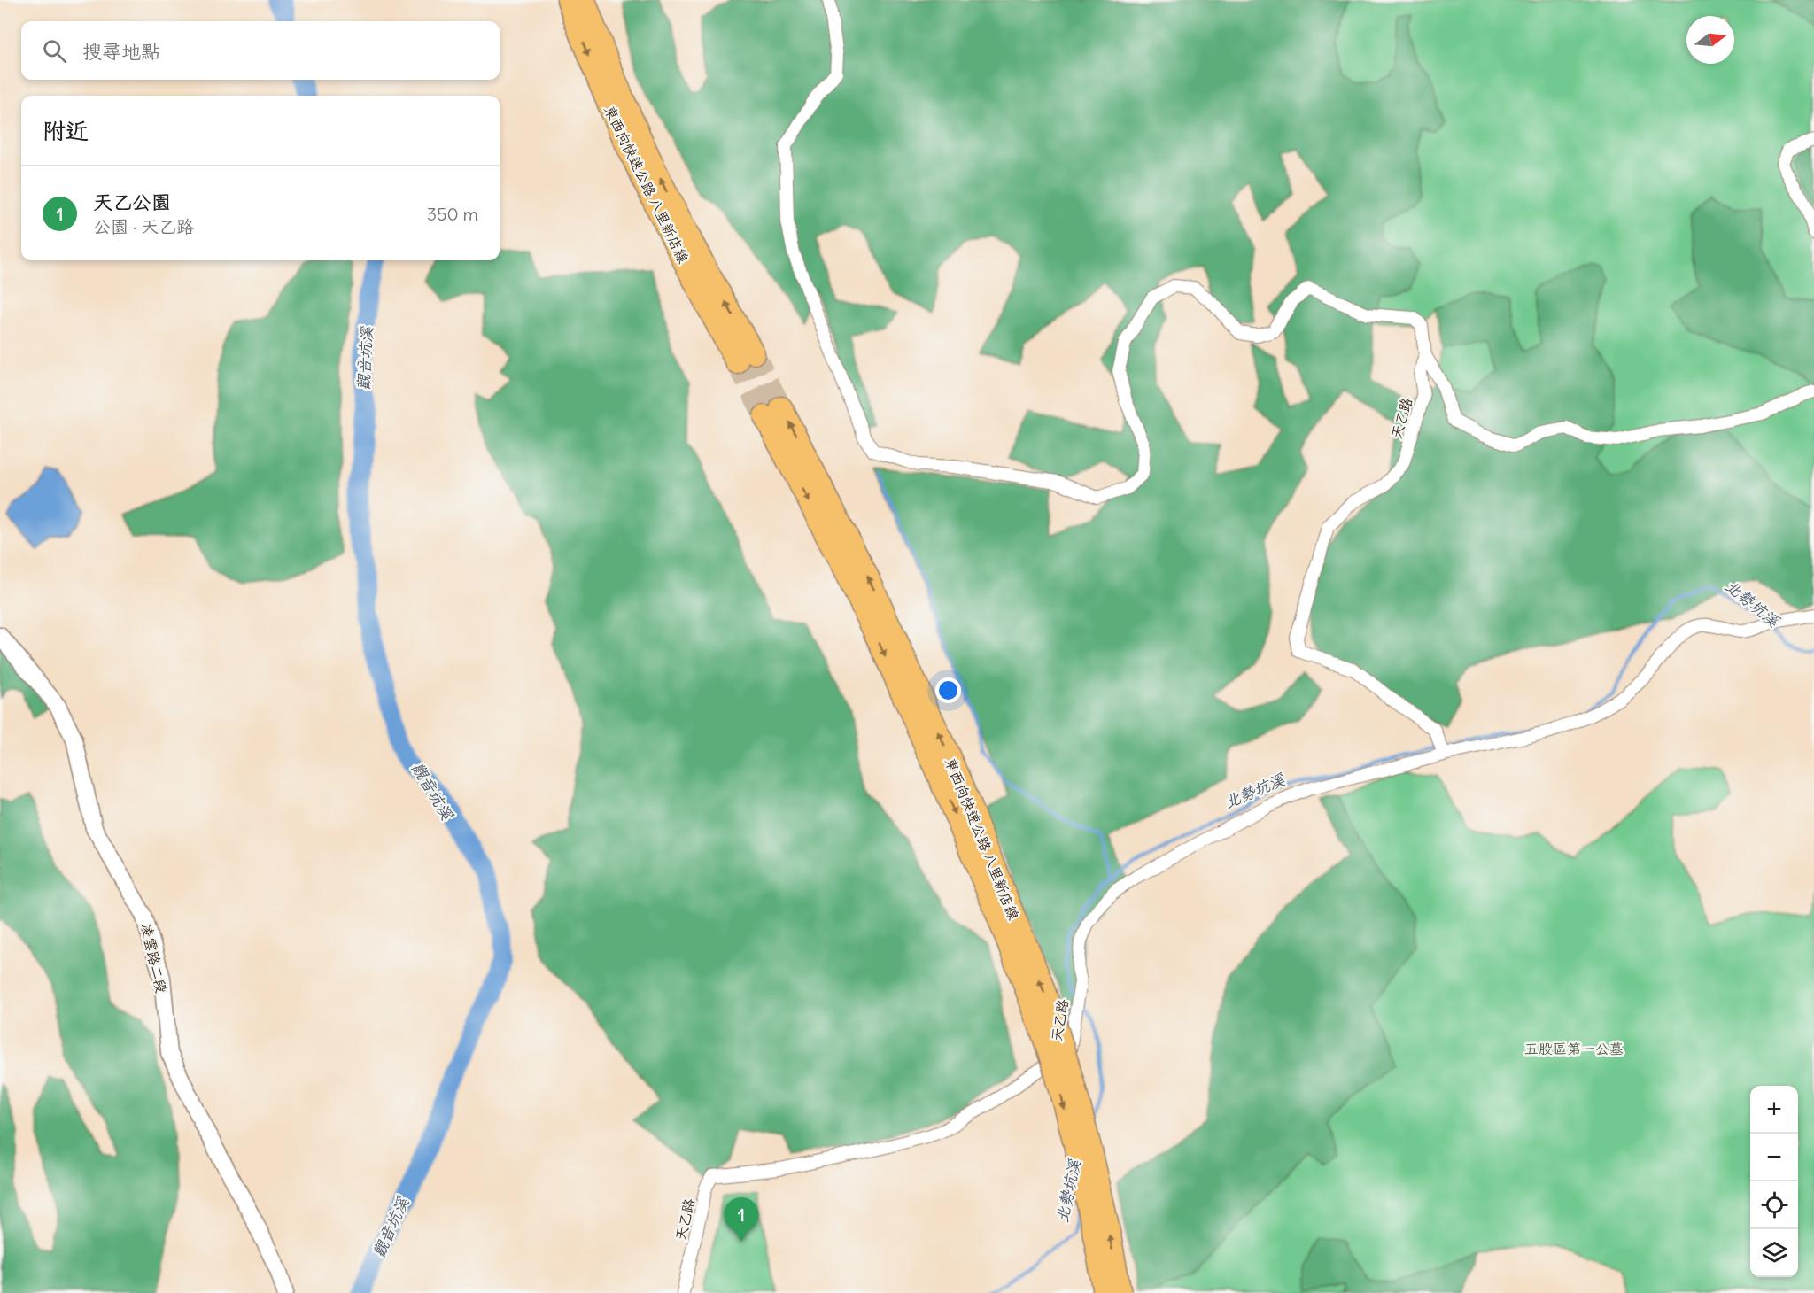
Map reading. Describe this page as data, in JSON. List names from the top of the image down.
{
  "streets": {
    "highway": ["東西向快速公路 八里新店線"],
    "street": ["天乙路", "凌雲路二段"]
  },
  "water": ["觀音坑溪", "北勢坑溪"],
  "parks": ["五股區第一公墓"],
  "north": "right",
  "page": {
    "search": "搜尋地點",
    "heading": "附近",
    "list": [
      {
        "mark": "1",
        "name": "天乙公園",
        "note": "公園 · 天乙路",
        "value": "350 m"
      }
    ],
    "map_buttons": ["+", "−"],
    "pins": "1"
  }
}
